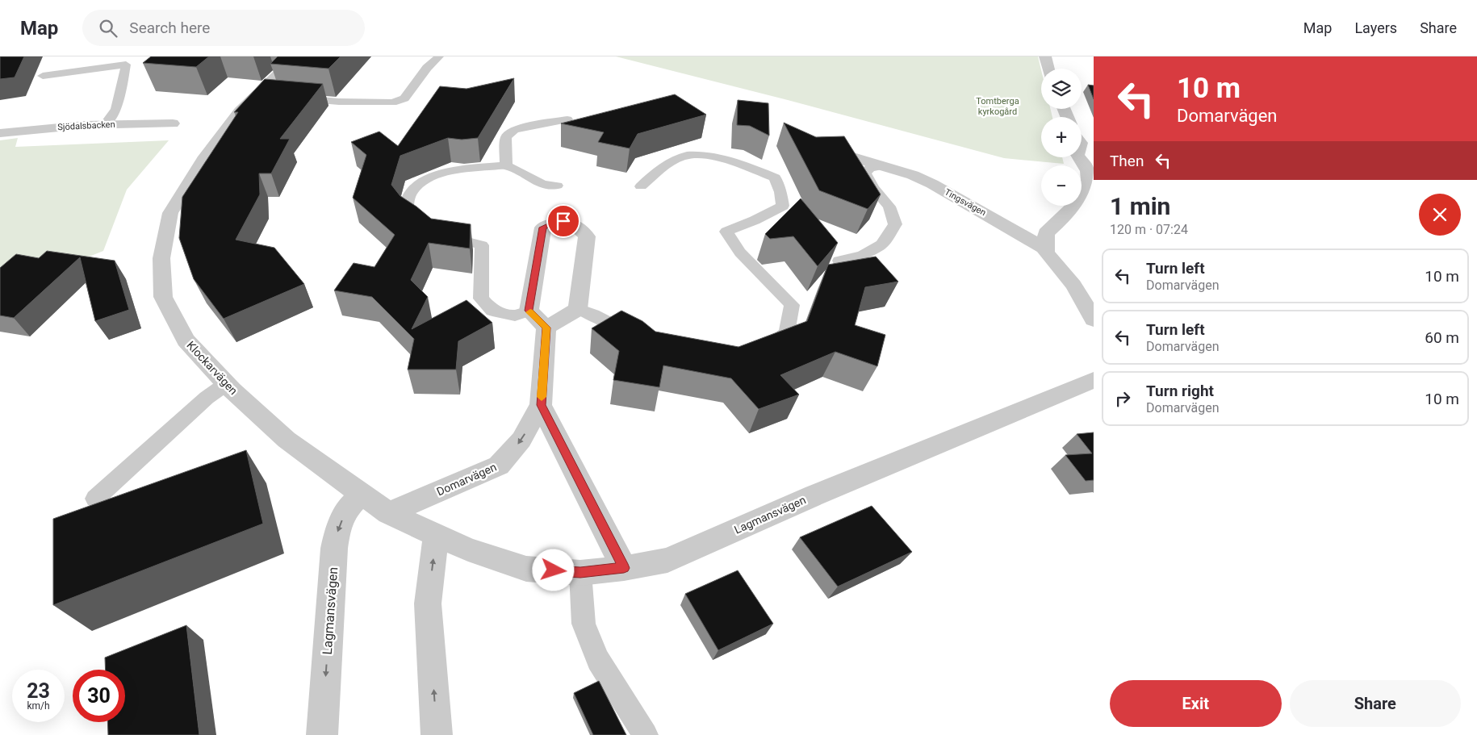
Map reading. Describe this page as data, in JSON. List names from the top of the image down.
{
  "streets": {
    "street": [
      "Sjödalsbacken",
      "Tingsvägen",
      "Klockarvägen",
      "Domarvägen",
      "Lagmansvägen"
    ]
  },
  "crossings": [
    ["Klockarvägen", "Domarvägen"],
    ["Klockarvägen", "Lagmansvägen"],
    ["Domarvägen", "Lagmansvägen"]
  ],
  "one_way": ["Domarvägen"],
  "parks": ["Tomtberga kyrkogård"],
  "page": {
    "header": "Map",
    "search": "Search here",
    "nav": ["Map", "Layers", "Share"],
    "turn": ["10 m", "Domarvägen"],
    "map_buttons": ["+", "−"],
    "then": "Then",
    "heading": ["1 min", "120 m · 07:24"],
    "list": [
      {
        "name": "Turn left",
        "note": "Domarvägen",
        "value": "10 m"
      },
      {
        "name": "Turn left",
        "note": "Domarvägen",
        "value": "60 m"
      },
      {
        "name": "Turn right",
        "note": "Domarvägen",
        "value": "10 m"
      }
    ],
    "speed": "23 km/h",
    "limit": "30",
    "buttons": ["Exit", "Share"]
  }
}
